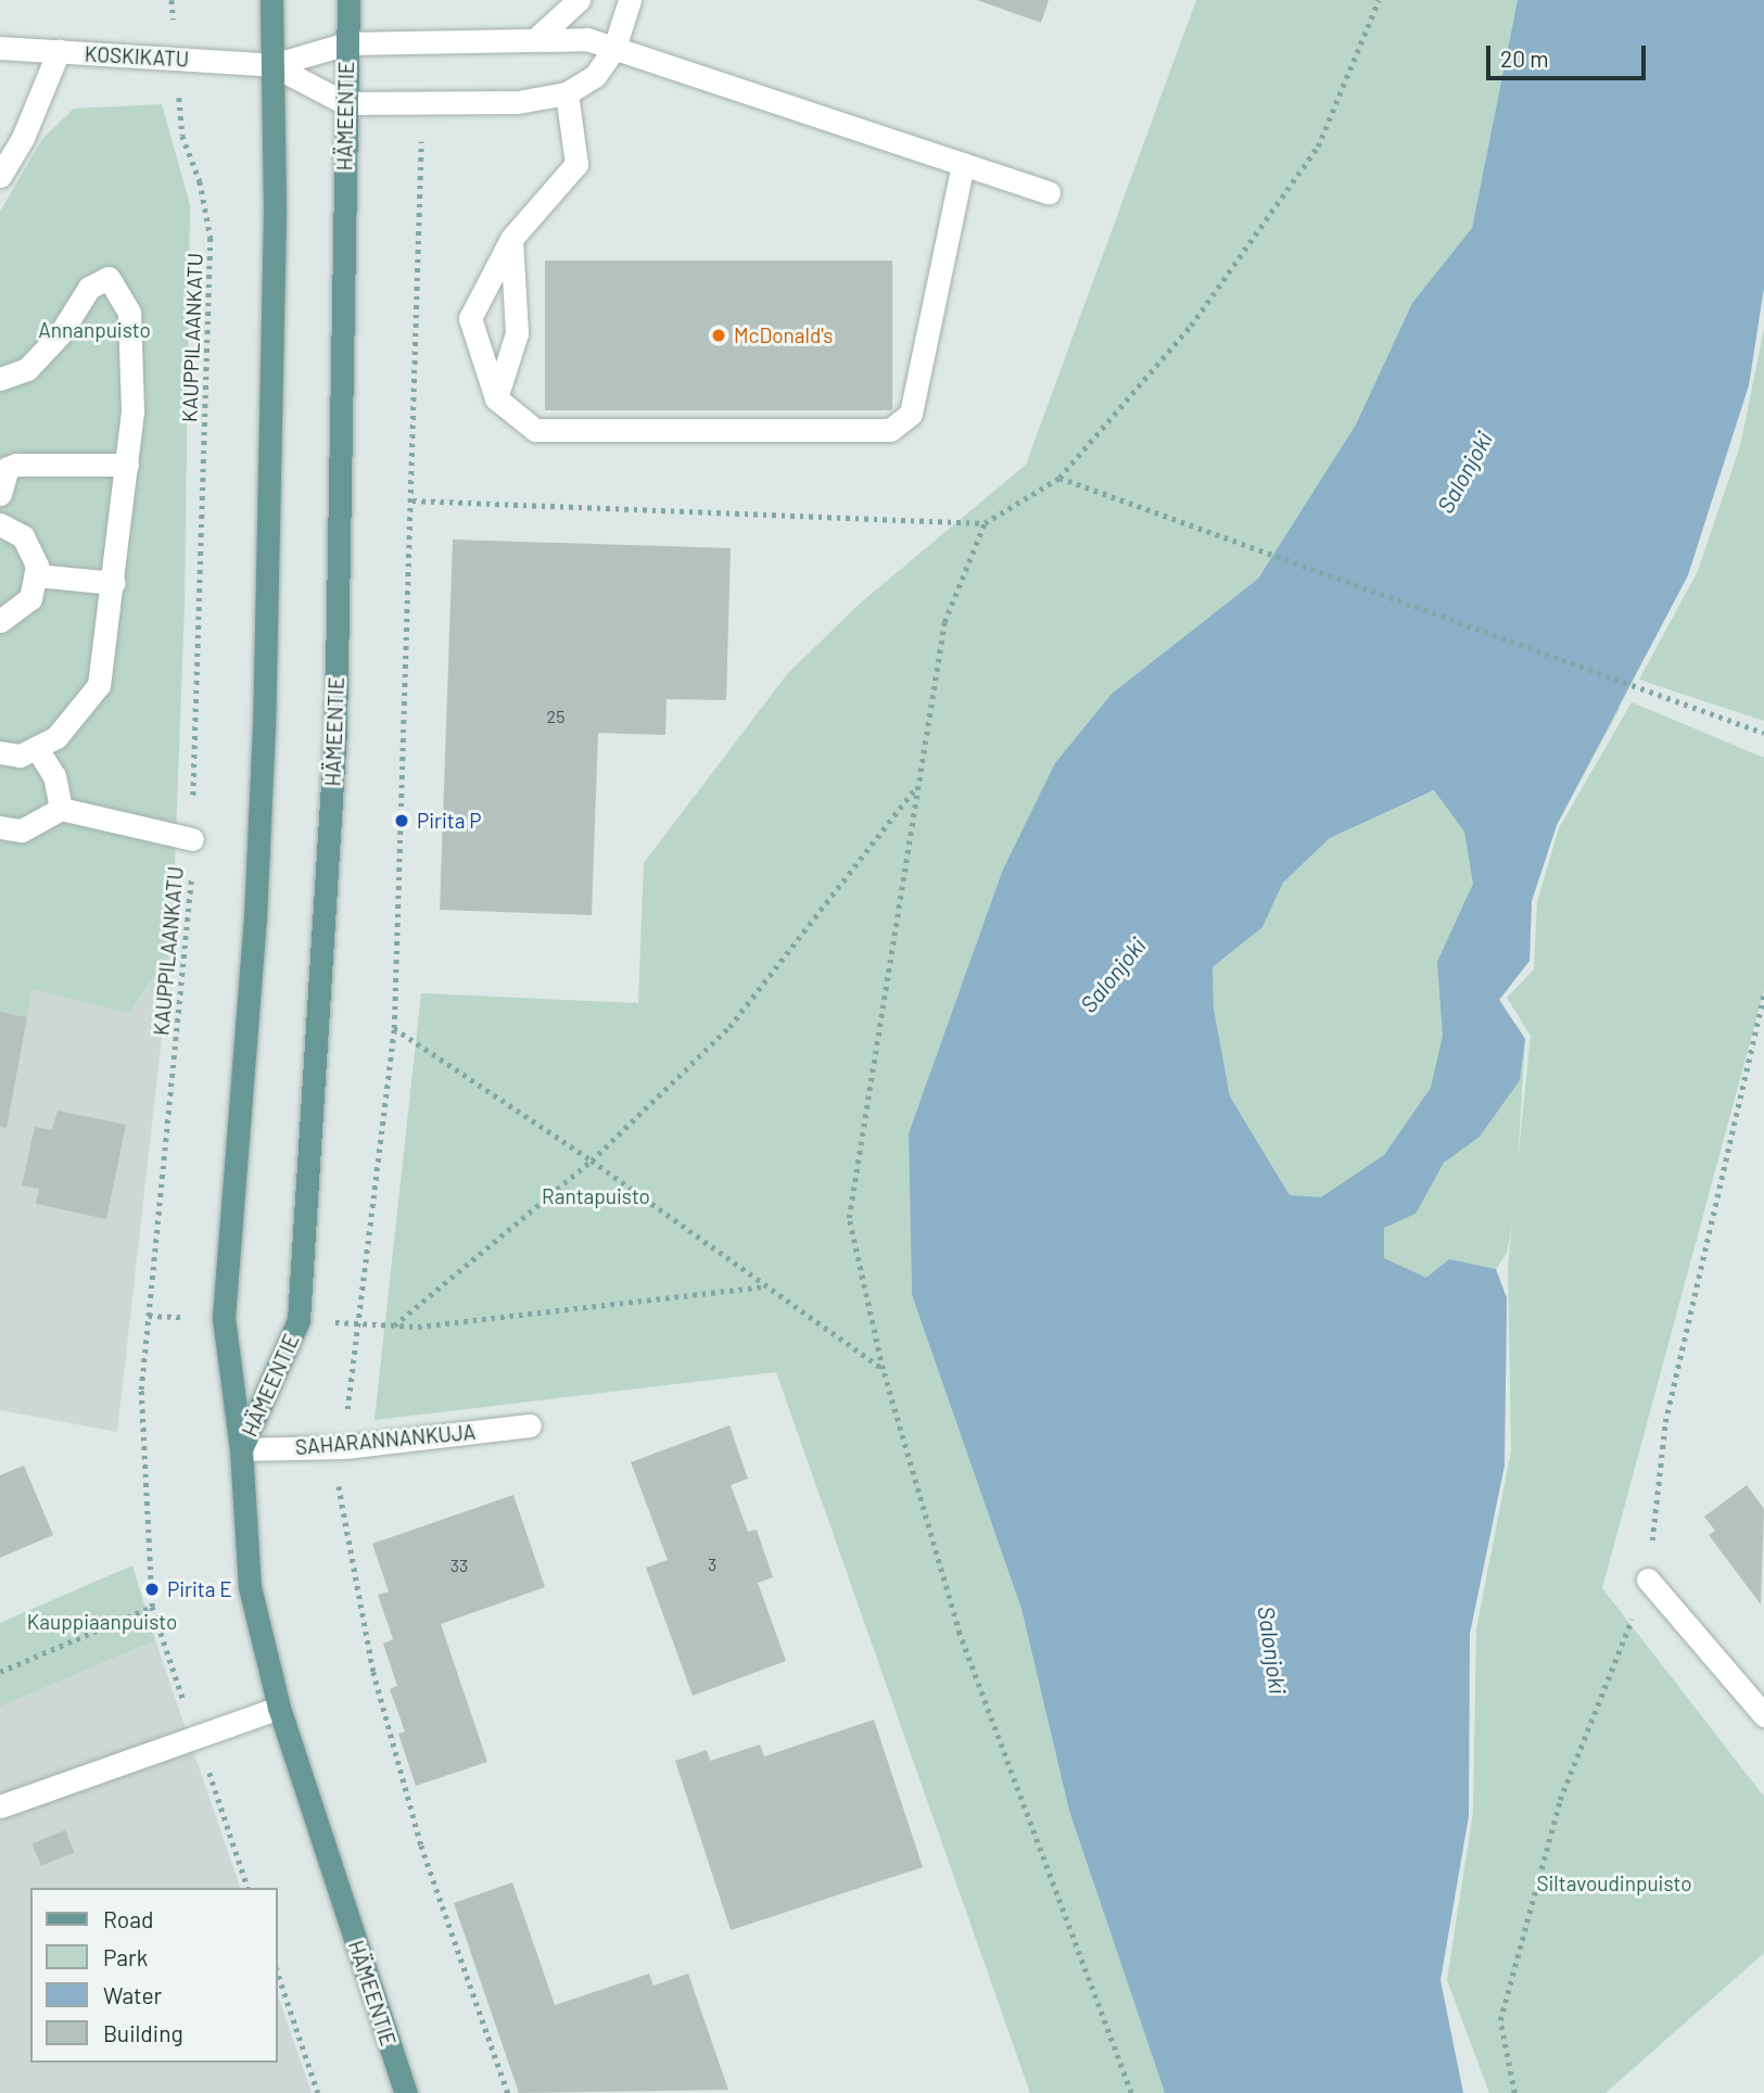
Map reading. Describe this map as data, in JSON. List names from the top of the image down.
{
  "streets": {
    "main road": ["HÄMEENTIE"],
    "street": ["KOSKIKATU", "SAHARANNANKUJA"],
    "path": ["KAUPPILAANKATU"]
  },
  "crossings": [
    ["KOSKIKATU", "HÄMEENTIE"],
    ["HÄMEENTIE", "SAHARANNANKUJA"]
  ],
  "water": ["Salonjoki"],
  "parks": [
    "Annanpuisto",
    "Rantapuisto",
    "Kauppiaanpuisto",
    "Siltavoudinpuisto"
  ],
  "places": ["McDonald's", "Pirita P", "Pirita E"],
  "house_numbers": ["25", "3", "33"],
  "legend": [
    "Road",
    "Park",
    "Water",
    "Building"
  ],
  "scale_bar": "20 m"
}
